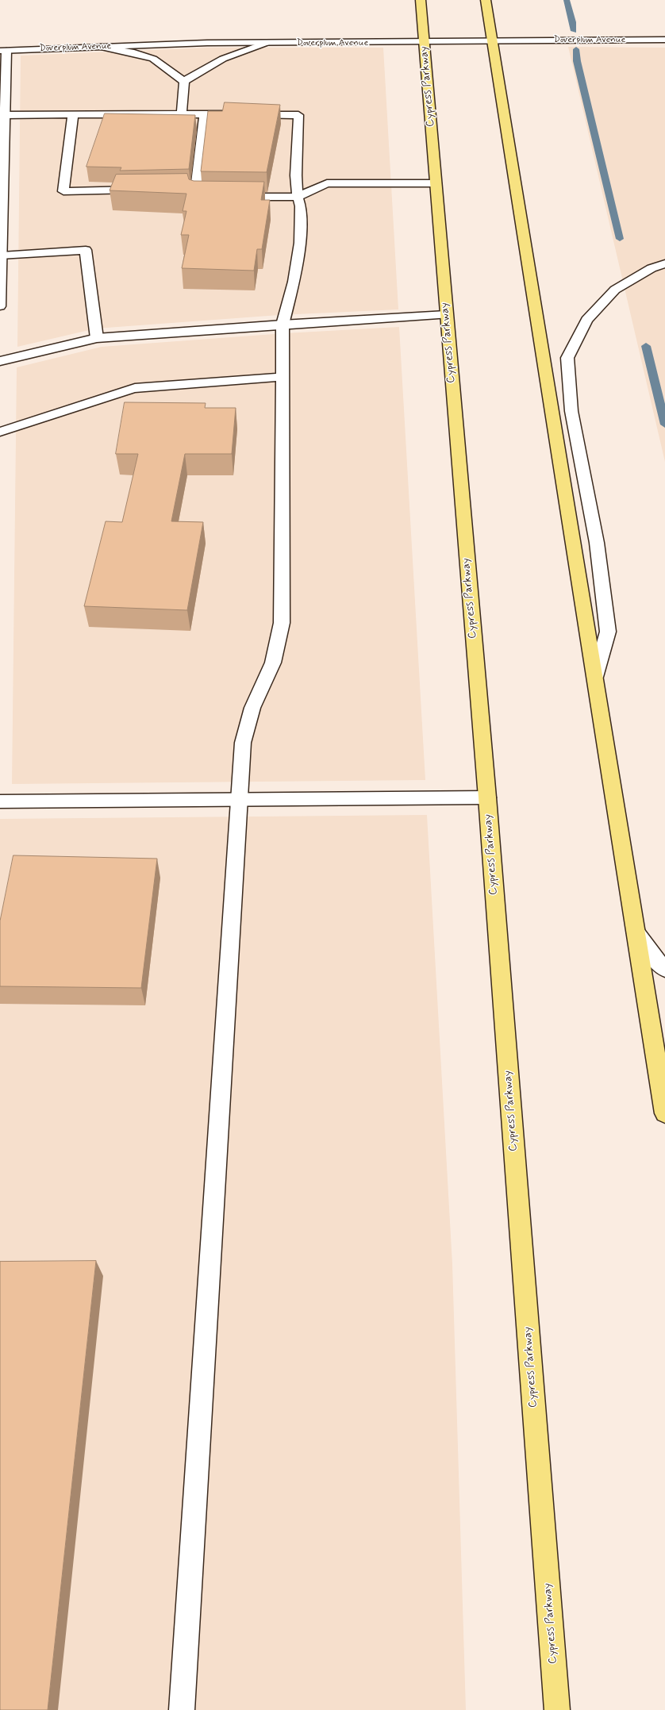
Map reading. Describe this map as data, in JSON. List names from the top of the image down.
{
  "streets": {
    "main road": ["Cypress Parkway"],
    "street": ["Doverplum Avenue"]
  },
  "crossings": [
    ["Doverplum Avenue", "Cypress Parkway"]
  ]
}
